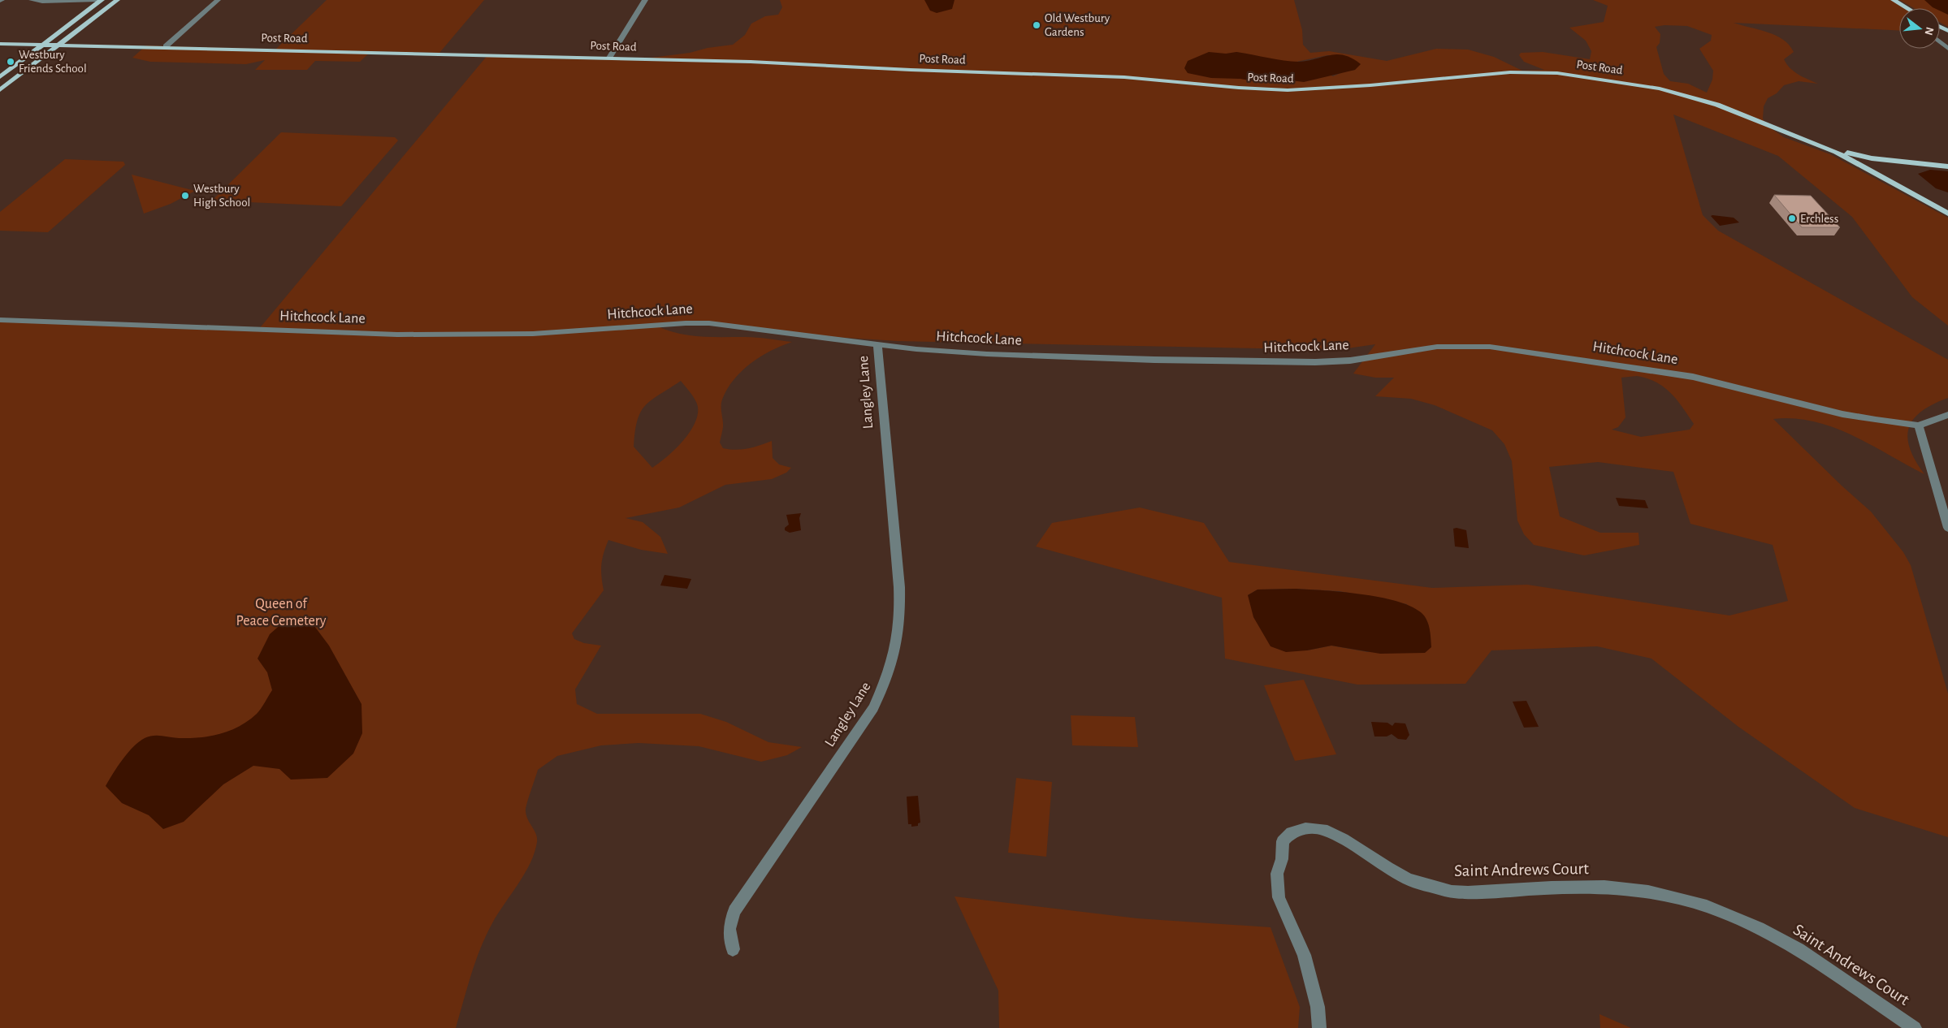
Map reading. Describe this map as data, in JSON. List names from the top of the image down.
{
  "streets": {
    "main road": ["Post Road"],
    "street": ["Hitchcock Lane", "Langley Lane", "Saint Andrews Court"]
  },
  "crossings": [
    ["Hitchcock Lane", "Langley Lane"]
  ],
  "parks": ["Queen of Peace Cemetery"],
  "places": [
    "Old Westbury Gardens",
    "Westbury Friends School",
    "Westbury High School",
    "Erchless"
  ],
  "north": "right"
}
